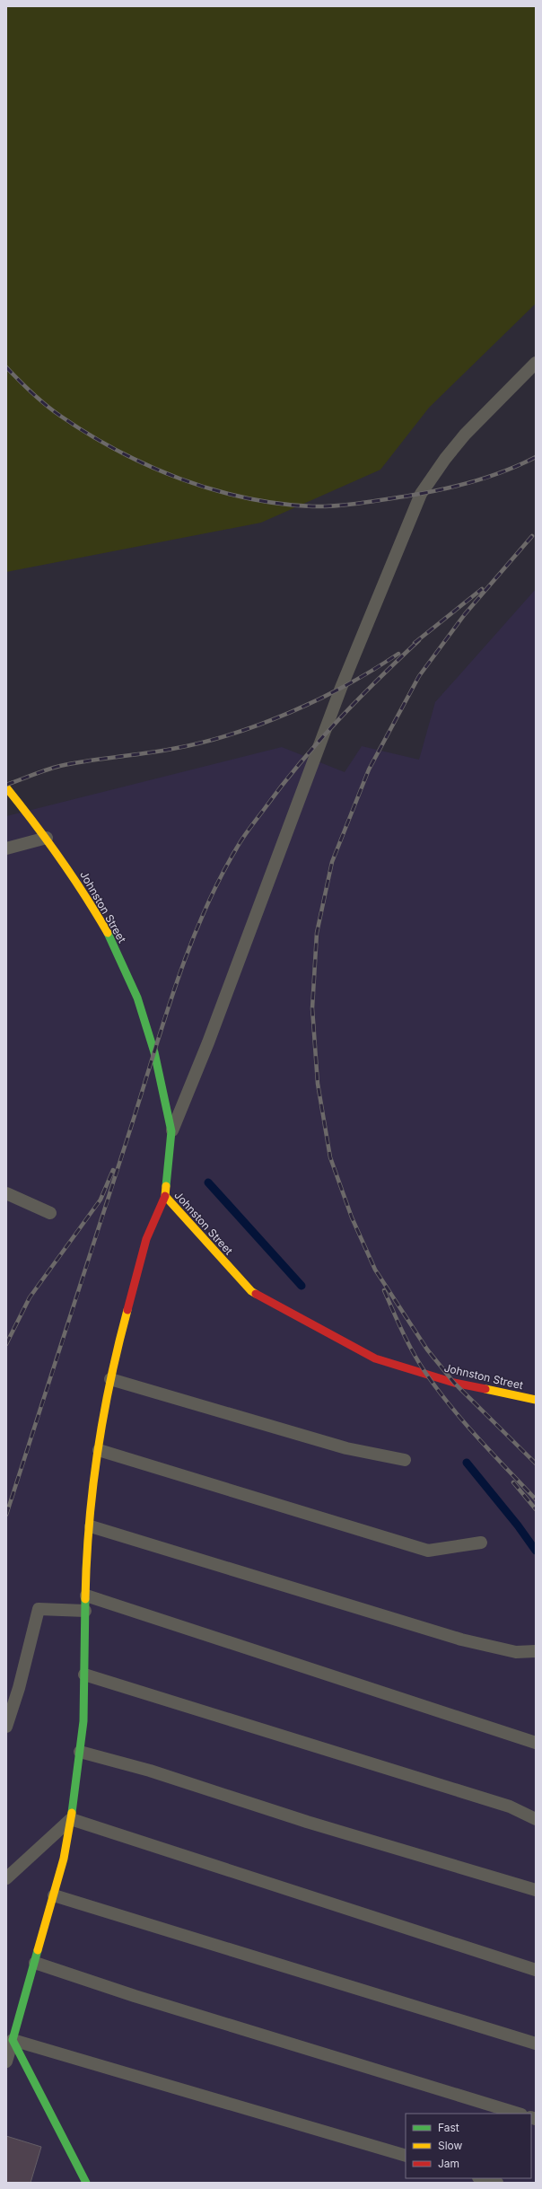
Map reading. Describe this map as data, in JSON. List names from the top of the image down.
{
  "streets": {
    "street": ["Johnston Street"]
  },
  "legend": ["Fast", "Slow", "Jam"]
}
